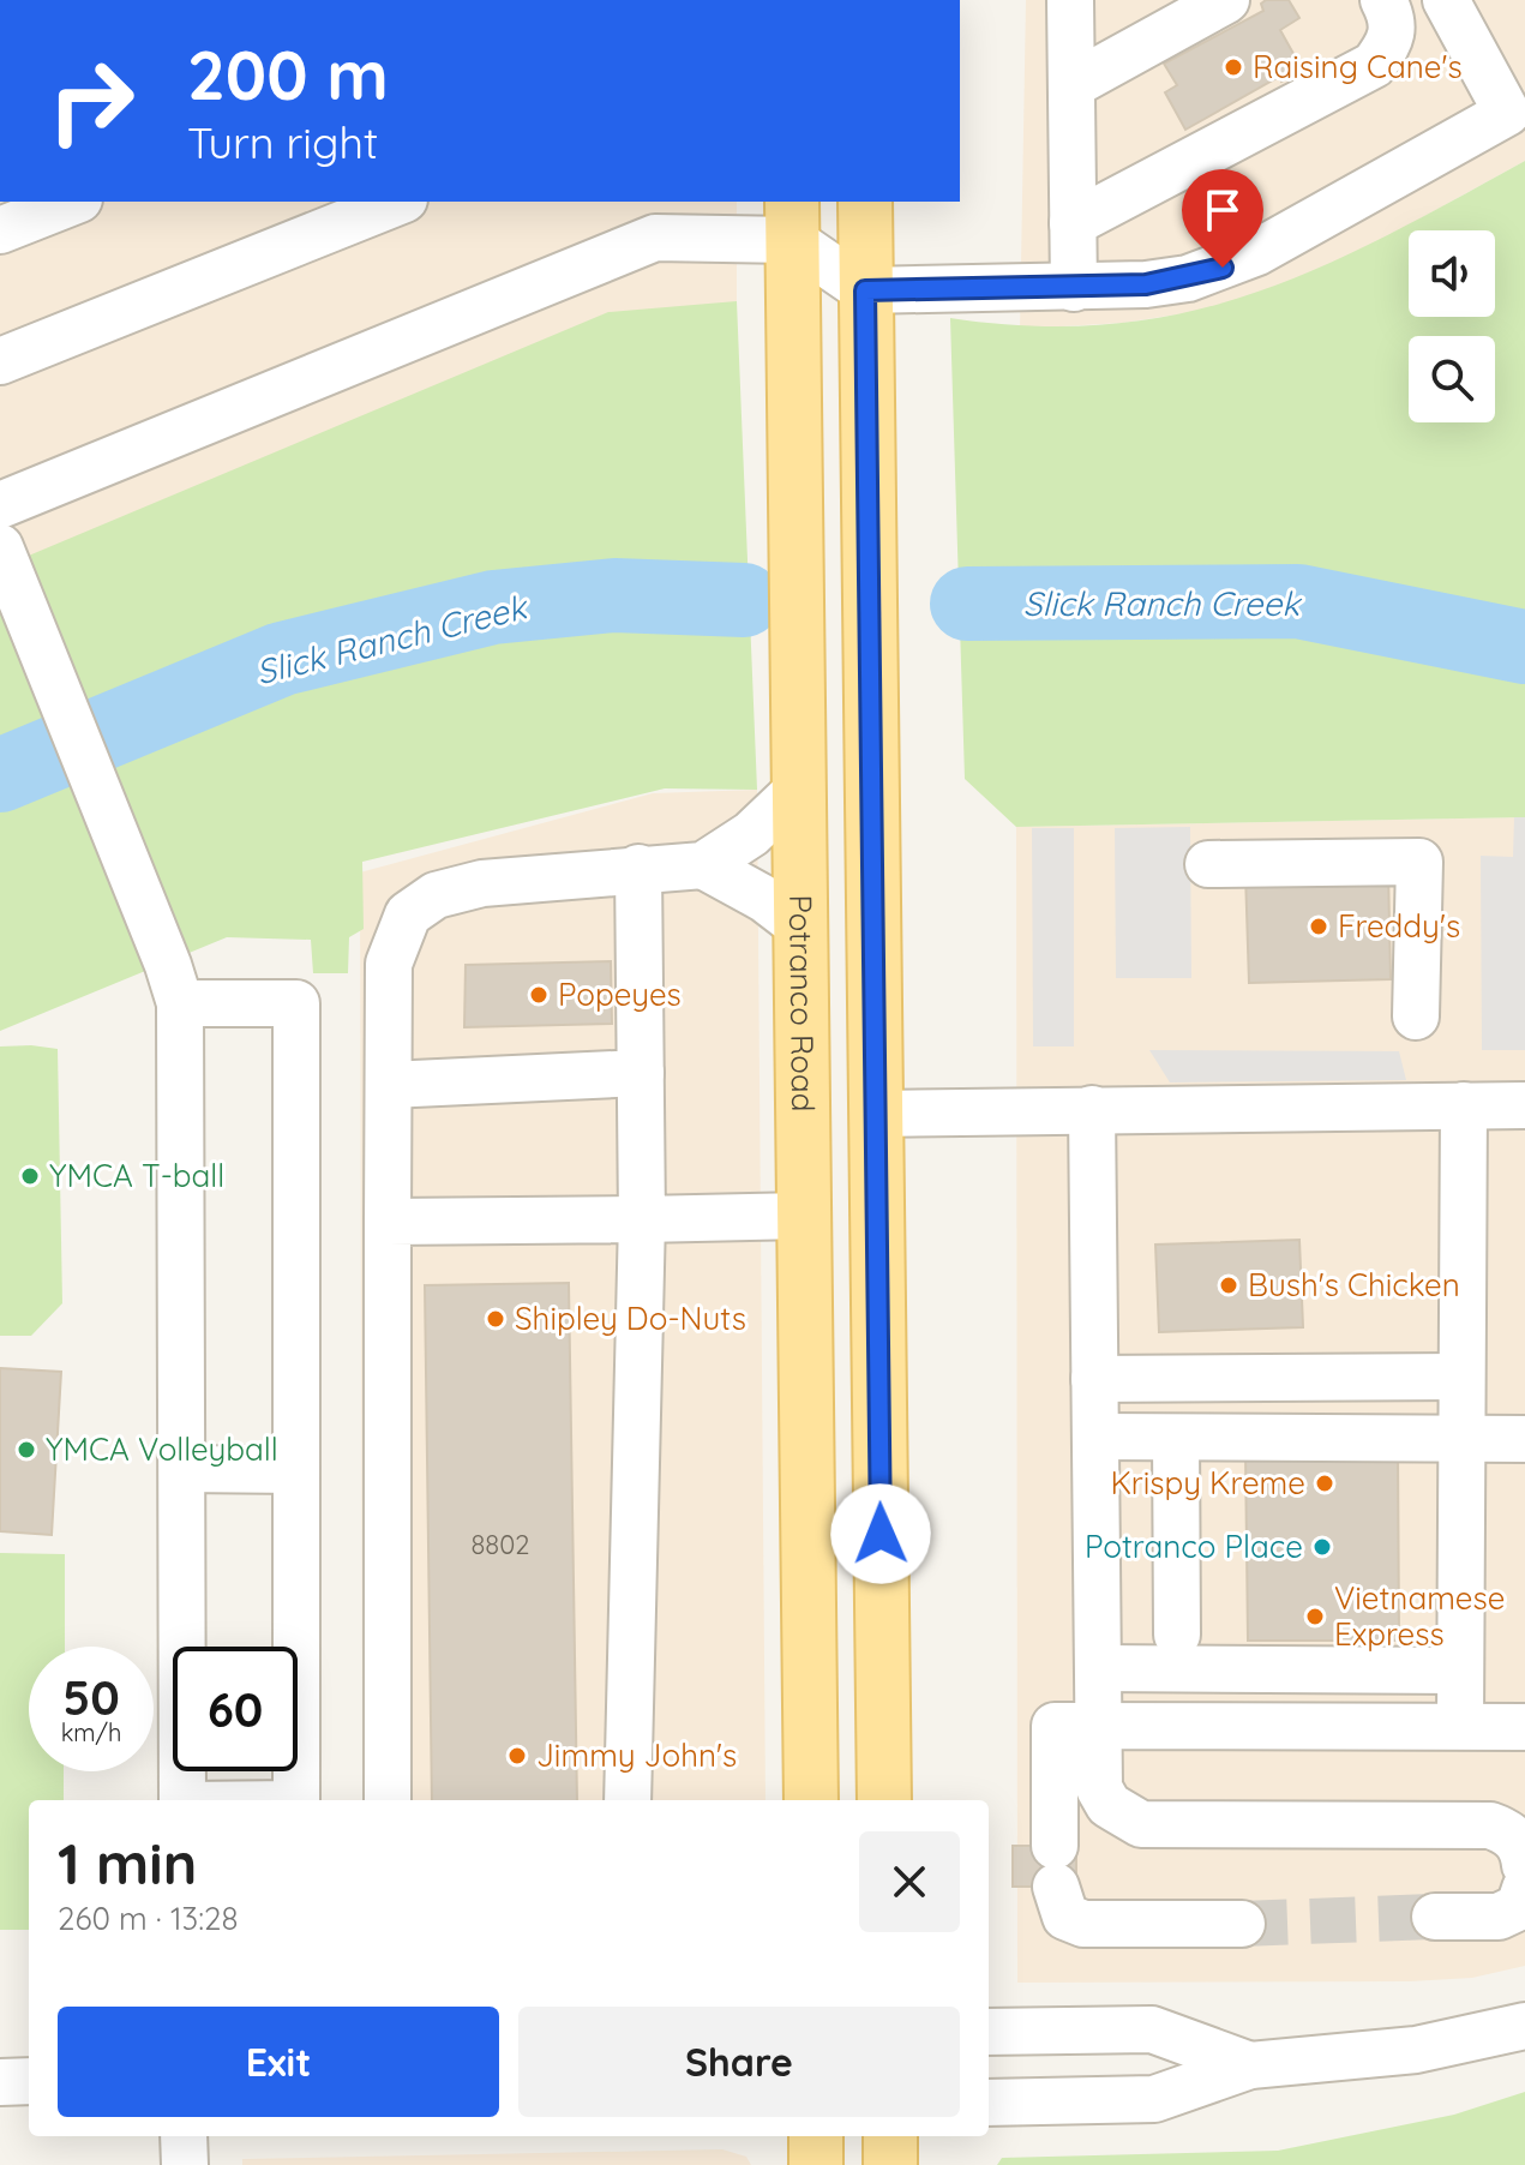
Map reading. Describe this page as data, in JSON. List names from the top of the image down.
{
  "streets": {
    "main road": ["Potranco Road"]
  },
  "water": ["Slick Ranch Creek"],
  "places": [
    "Raising Cane's",
    "Freddy's",
    "Popeyes",
    "YMCA T-ball",
    "Bush's Chicken",
    "Shipley Do-Nuts",
    "YMCA Volleyball",
    "Krispy Kreme",
    "Potranco Place",
    "Vietnamese Express",
    "Jimmy John's"
  ],
  "house_numbers": ["8802"],
  "page": {
    "turn": ["200 m", "Turn right"],
    "speed": "50 km/h",
    "limit": "60",
    "heading": ["1 min", "260 m · 13:28"],
    "buttons": ["Exit", "Share"]
  }
}
